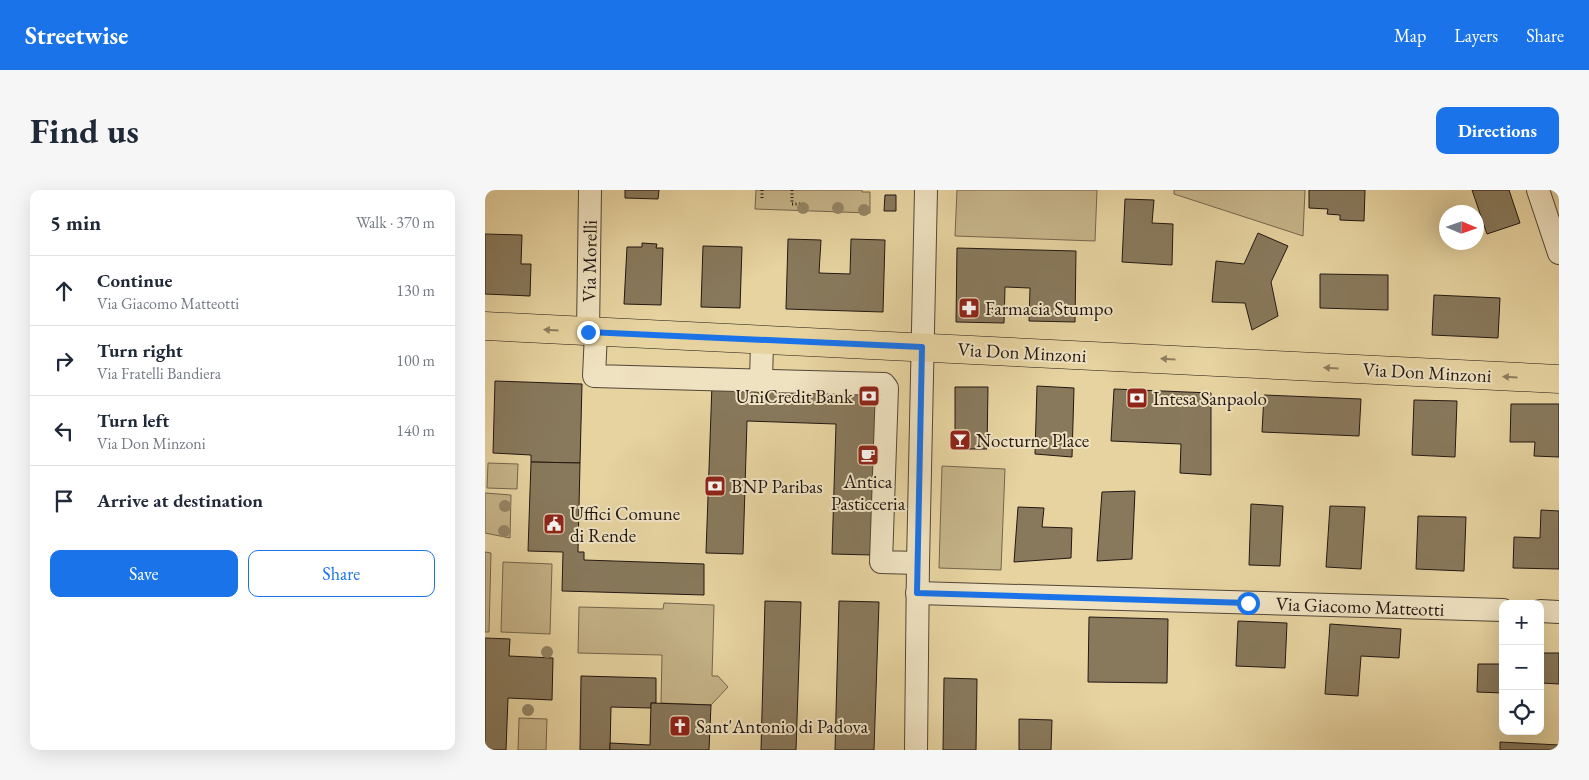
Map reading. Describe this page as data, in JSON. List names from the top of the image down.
{
  "streets": {
    "main road": ["Via Don Minzoni"],
    "street": ["Via Morelli", "Via Giacomo Matteotti"]
  },
  "crossings": [
    ["Via Morelli", "Via Don Minzoni"]
  ],
  "one_way": ["Via Don Minzoni"],
  "places": {
    "pharmacy": ["Farmacia Stumpo"],
    "bank": ["UniCredit Bank", "Intesa Sanpaolo", "BNP Paribas"],
    "bar": ["Nocturne Place"],
    "cafe": ["Antica Pasticceria"],
    "public building": ["Uffici Comune di Rende"],
    "church": ["Sant'Antonio di Padova"]
  },
  "north": "right",
  "page": {
    "header": "Streetwise",
    "nav": ["Map", "Layers", "Share"],
    "buttons": [
      "Directions",
      ["Save", "Share"]
    ],
    "title": "Find us",
    "heading": ["5 min", "Walk · 370 m"],
    "list": [
      ["Continue", "Via Giacomo Matteotti", "130 m"],
      ["Turn right", "Via Fratelli Bandiera", "100 m"],
      ["Turn left", "Via Don Minzoni", "140 m"],
      "Arrive at destination"
    ],
    "map_buttons": ["+", "−"]
  }
}
